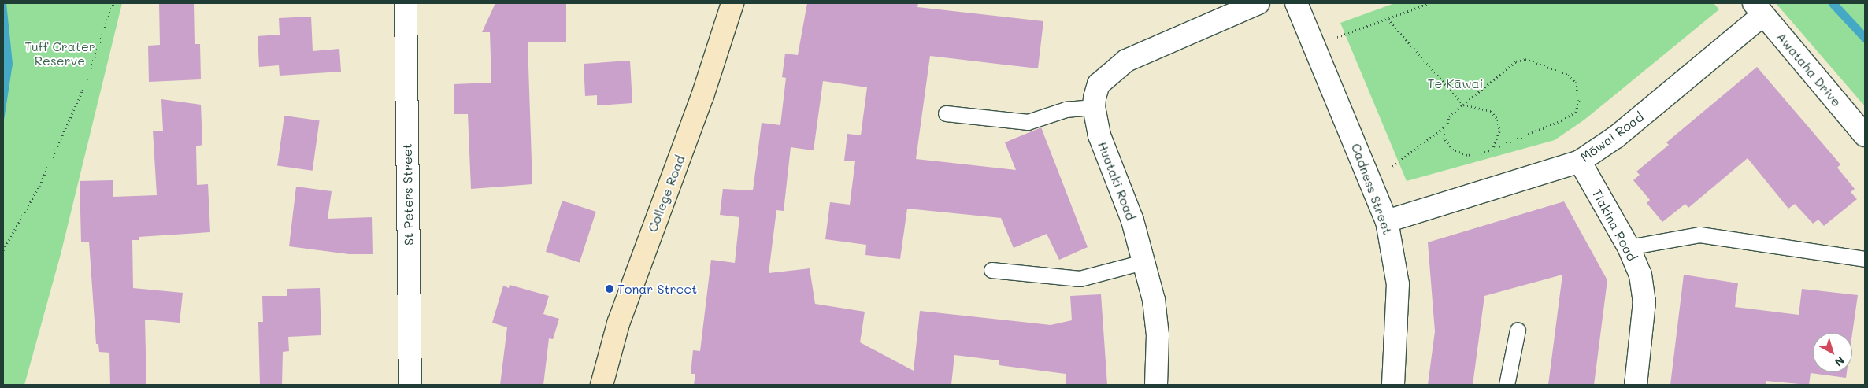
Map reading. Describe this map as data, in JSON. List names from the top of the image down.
{
  "streets": {
    "main road": ["College Road"],
    "street": [
      "Awataha Drive",
      "Mōwai Road",
      "Huataki Road",
      "Cadness Street",
      "St Peters Street",
      "Tiakina Road"
    ]
  },
  "crossings": [
    ["Awataha Drive", "Mōwai Road"],
    ["Mōwai Road", "Cadness Street"],
    ["Mōwai Road", "Tiakina Road"]
  ],
  "parks": ["Tuff Crater Reserve", "Te Kāwai"],
  "places": ["Tonar Street"],
  "north": "bottom right"
}
